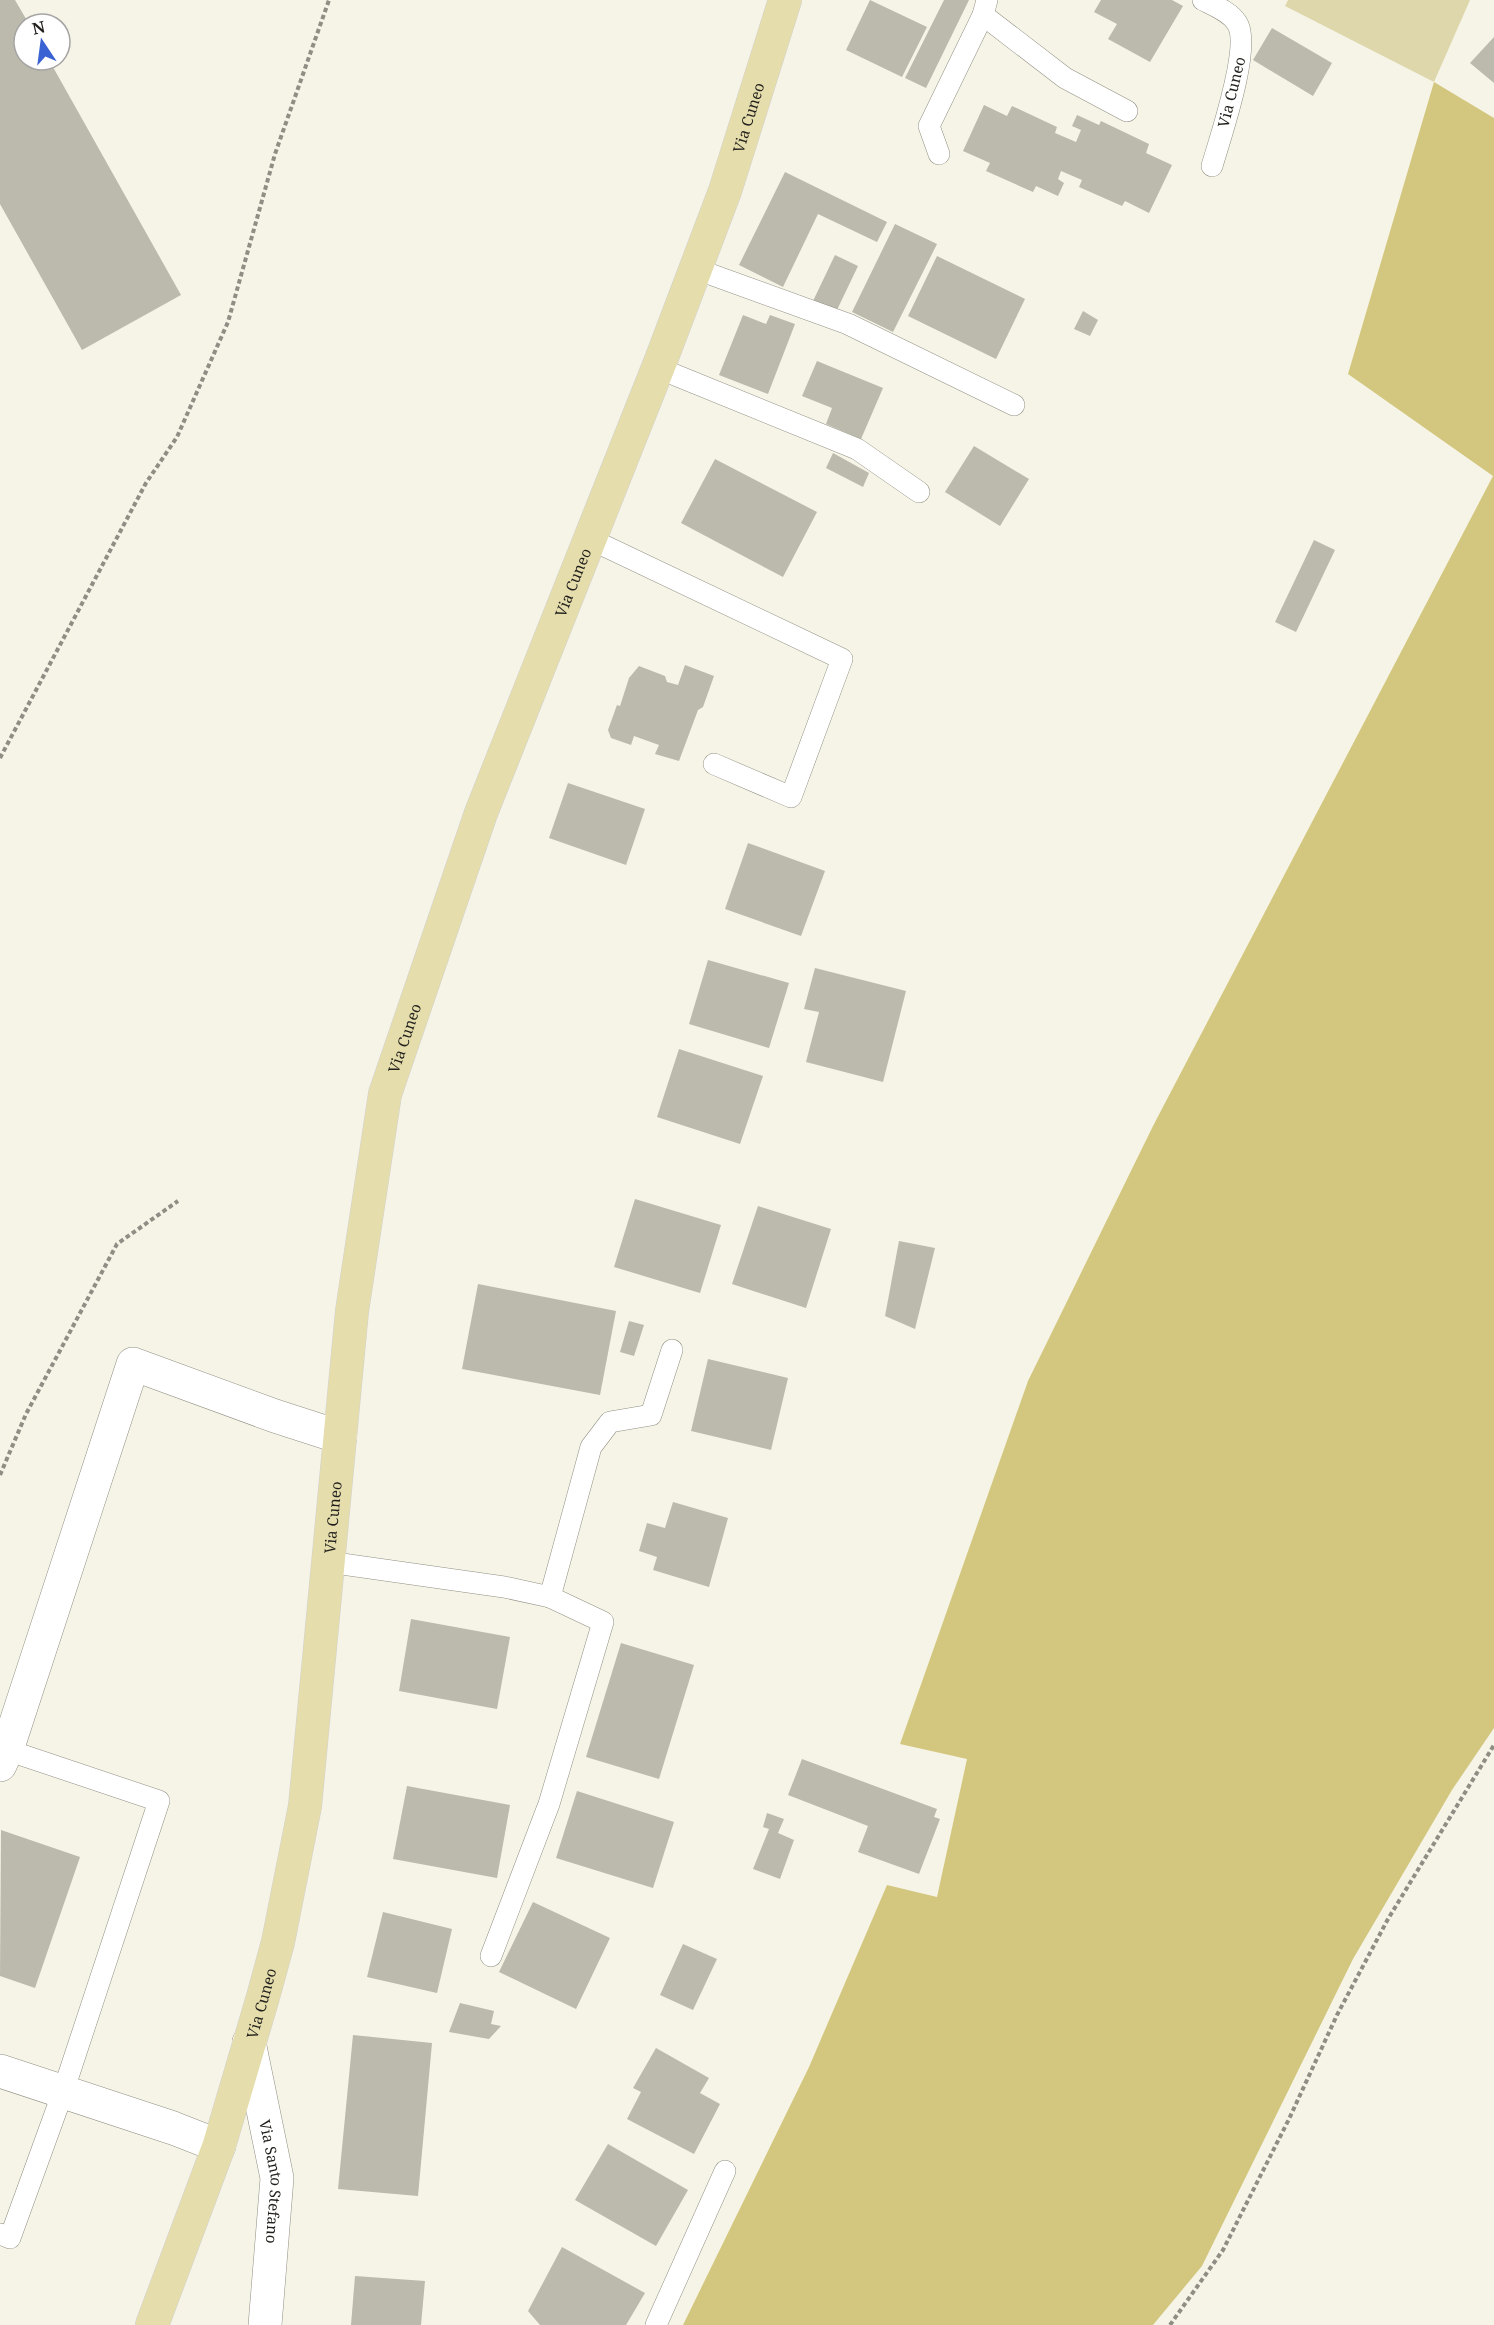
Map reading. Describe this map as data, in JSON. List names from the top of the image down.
{
  "streets": {
    "main road": ["Via Cuneo"],
    "street": ["Via Santo Stefano"]
  },
  "crossings": [
    ["Via Cuneo", "Via Santo Stefano"]
  ],
  "north": "top"
}
